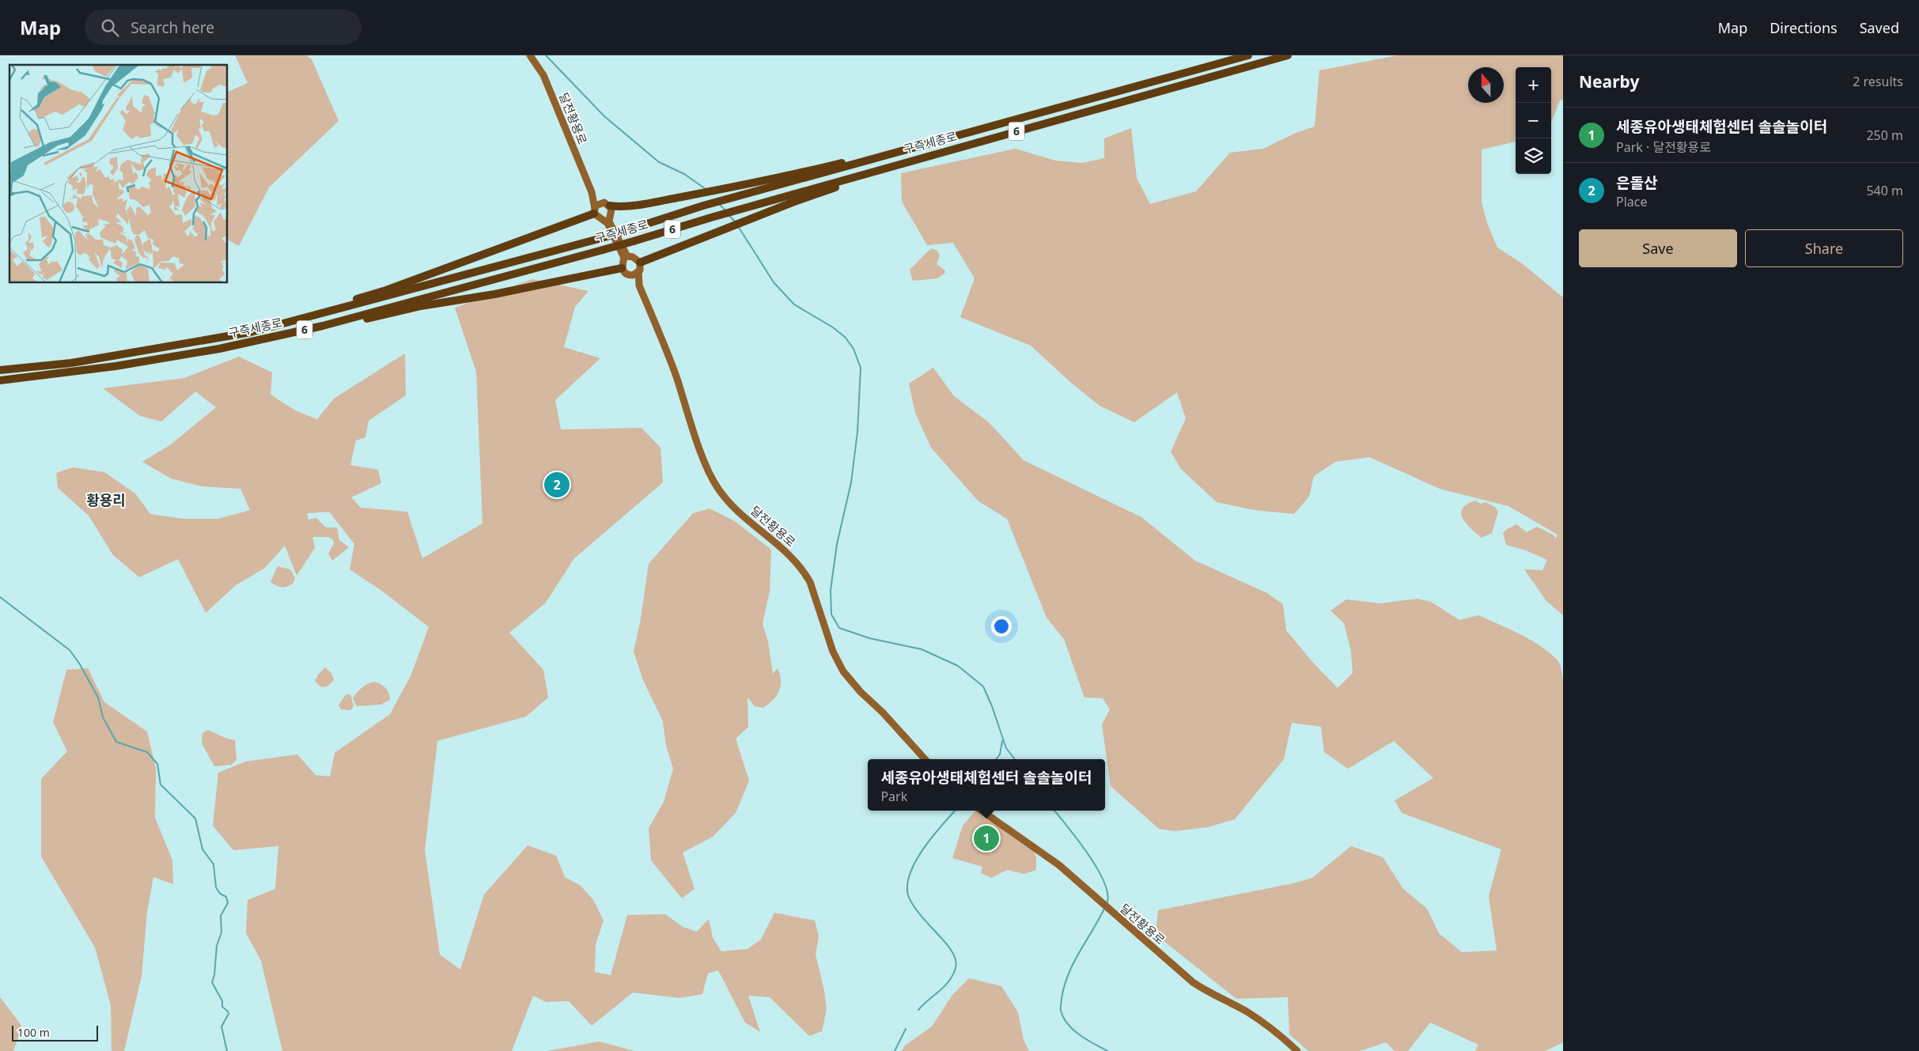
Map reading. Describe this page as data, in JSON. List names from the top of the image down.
{
  "streets": {
    "highway": ["6", "구즉세종로"],
    "main road": ["달전황용로"]
  },
  "districts": ["황용리"],
  "scale_bar": "100 m",
  "north": "top",
  "page": {
    "header": "Map",
    "search": "Search here",
    "nav": ["Map", "Directions", "Saved"],
    "heading": ["Nearby", "2 results"],
    "map_buttons": ["+", "−"],
    "list": [
      {
        "mark": "1",
        "name": "세종유아생태체험센터 솔솔놀이터",
        "note": "Park · 달전황용로",
        "value": "250 m"
      },
      {
        "mark": "2",
        "name": "은돌산",
        "note": "Place",
        "value": "540 m"
      }
    ],
    "buttons": ["Save", "Share"],
    "pins": ["2", "1"],
    "popup": ["세종유아생태체험센터 솔솔놀이터", "Park"],
    "scale": "100 m"
  }
}
